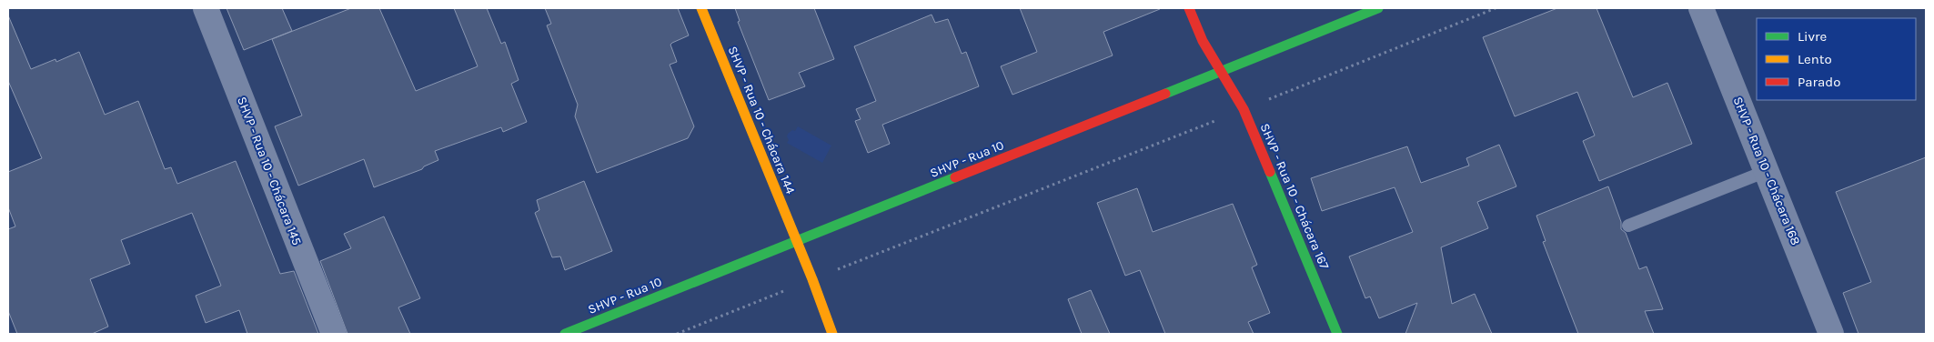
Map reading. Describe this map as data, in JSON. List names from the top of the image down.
{
  "streets": {
    "street": [
      "SHVP - Rua 10 - Chácara 144",
      "SHVP - Rua 10",
      "SHVP - Rua 10 - Chácara 145",
      "SHVP - Rua 10 - Chácara 168",
      "SHVP - Rua 10 - Chácara 167"
    ]
  },
  "crossings": [
    ["SHVP - Rua 10 - Chácara 144", "SHVP - Rua 10"],
    ["SHVP - Rua 10", "SHVP - Rua 10 - Chácara 167"]
  ],
  "legend": ["Livre", "Lento", "Parado"]
}
